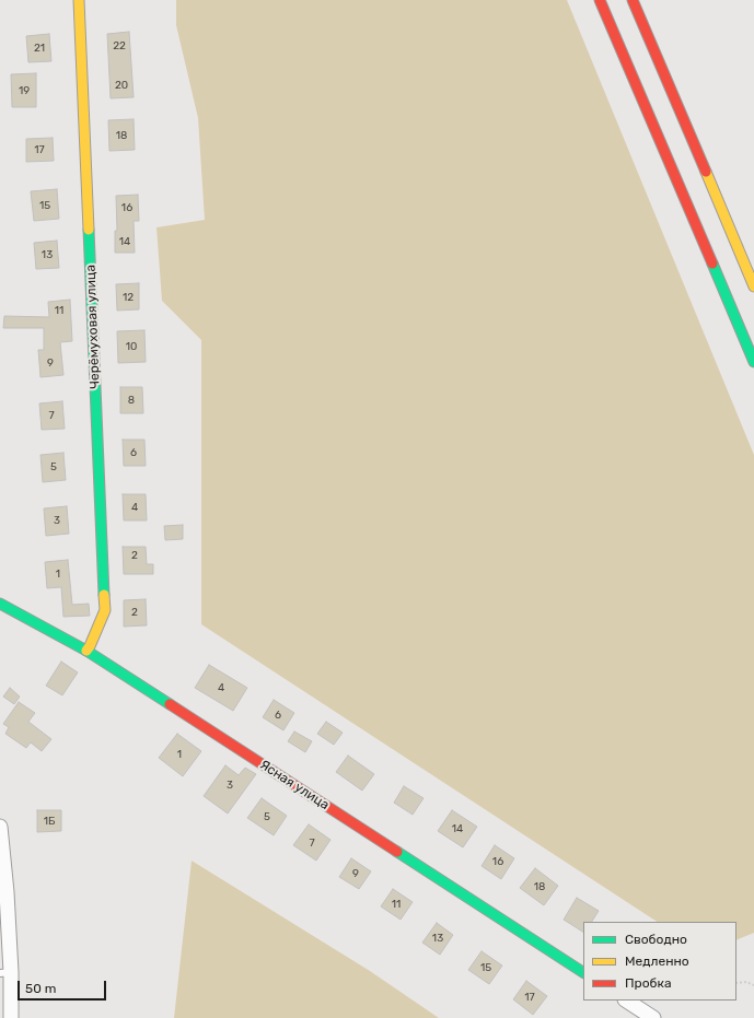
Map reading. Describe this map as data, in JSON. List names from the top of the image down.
{
  "streets": {
    "street": ["Черёмуховая улица", "Ясная улица"]
  },
  "crossings": [
    ["Черёмуховая улица", "Ясная улица"]
  ],
  "house_numbers": [
    "22",
    "21",
    "20",
    "19",
    "18",
    "17",
    "15",
    "16",
    "14",
    "13",
    "12",
    "11",
    "10",
    "9",
    "8",
    "7",
    "6",
    "5",
    "4",
    "3",
    "2",
    "1",
    "2",
    "4",
    "6",
    "1",
    "3",
    "5",
    "1Б",
    "14",
    "7",
    "16",
    "9",
    "18",
    "11",
    "13",
    "15",
    "17"
  ],
  "legend": ["Свободно", "Медленно", "Пробка"],
  "scale_bar": "50 m"
}
